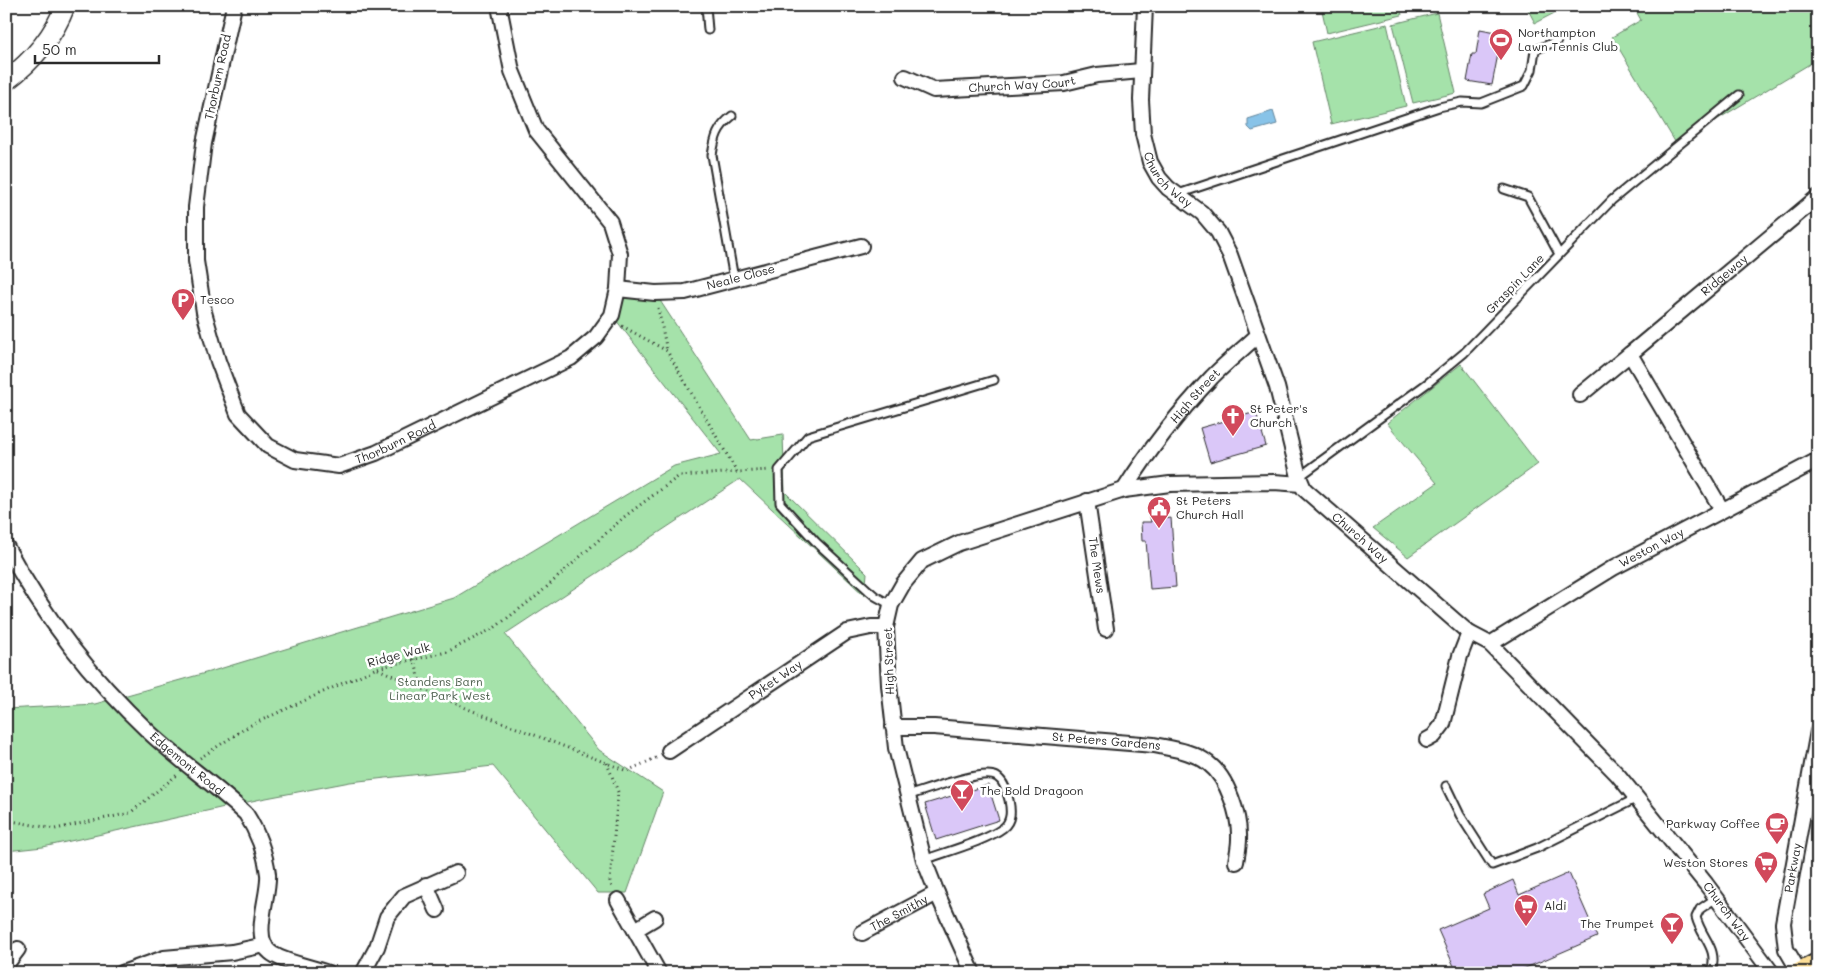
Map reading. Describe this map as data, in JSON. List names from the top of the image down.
{
  "streets": {
    "street": [
      "Thorburn Road",
      "Church Way Court",
      "Church Way",
      "Ridgeway",
      "Neale Close",
      "High Street",
      "Weston Way",
      "The Mews",
      "Pyket Way",
      "St Peters Gardens",
      "Edgemont Road",
      "Parkway",
      "The Smithy"
    ],
    "lane": ["Graspin Lane"],
    "path": ["Ridge Walk"]
  },
  "crossings": [
    ["Thorburn Road", "Neale Close"],
    ["Church Way Court", "Church Way"],
    ["Church Way", "Graspin Lane"],
    ["Church Way", "High Street"],
    ["Church Way", "Weston Way"],
    ["Graspin Lane", "High Street"],
    ["High Street", "The Mews"],
    ["High Street", "Pyket Way"],
    ["High Street", "St Peters Gardens"],
    ["High Street", "The Smithy"],
    ["Ridge Walk", "Edgemont Road"]
  ],
  "parks": ["Standens Barn Linear Park West"],
  "places": {
    "sports": ["Northampton Lawn Tennis Club"],
    "parking": ["Tesco"],
    "church": ["St Peter's Church"],
    "public building": ["St Peters Church Hall"],
    "bar": ["The Bold Dragoon", "The Trumpet"],
    "cafe": ["Parkway Coffee"],
    "supermarket": ["Weston Stores", "Aldi"]
  },
  "scale_bar": "50 m"
}
